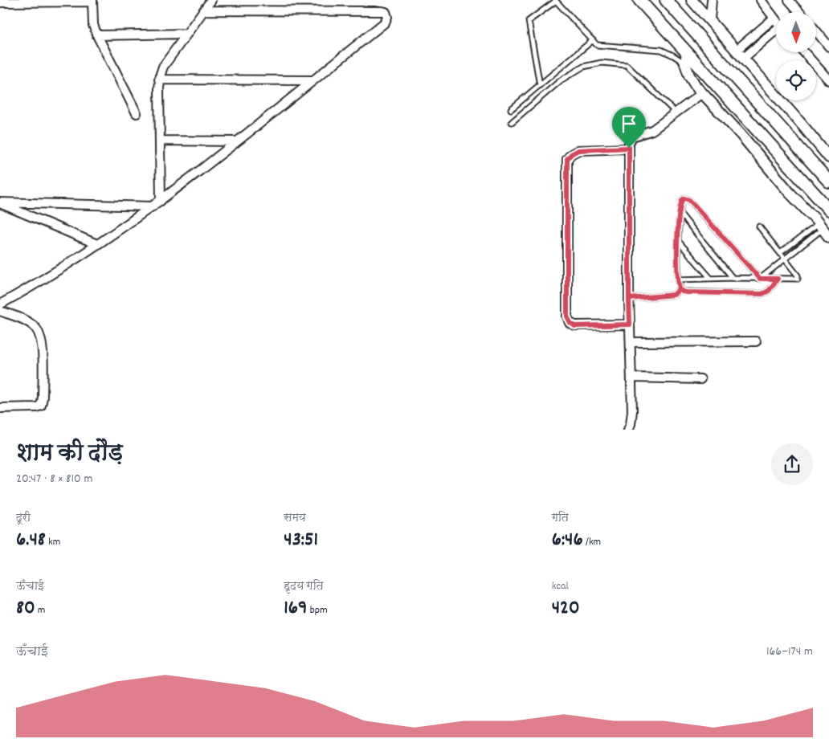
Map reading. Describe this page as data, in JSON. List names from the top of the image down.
{
  "north": "bottom",
  "page": {
    "heading": ["शाम की दौड़", "20:47 · 8 × 810 m"],
    "stats": [
      ["दूरी", "6.48 km"],
      ["समय", "43:51"],
      ["गति", "6:46 /km"],
      ["ऊँचाई", "80 m"],
      ["हृदय गति", "169 bpm"],
      ["kcal", "420"]
    ],
    "chart": ["ऊँचाई", "166–174 m"]
  }
}
